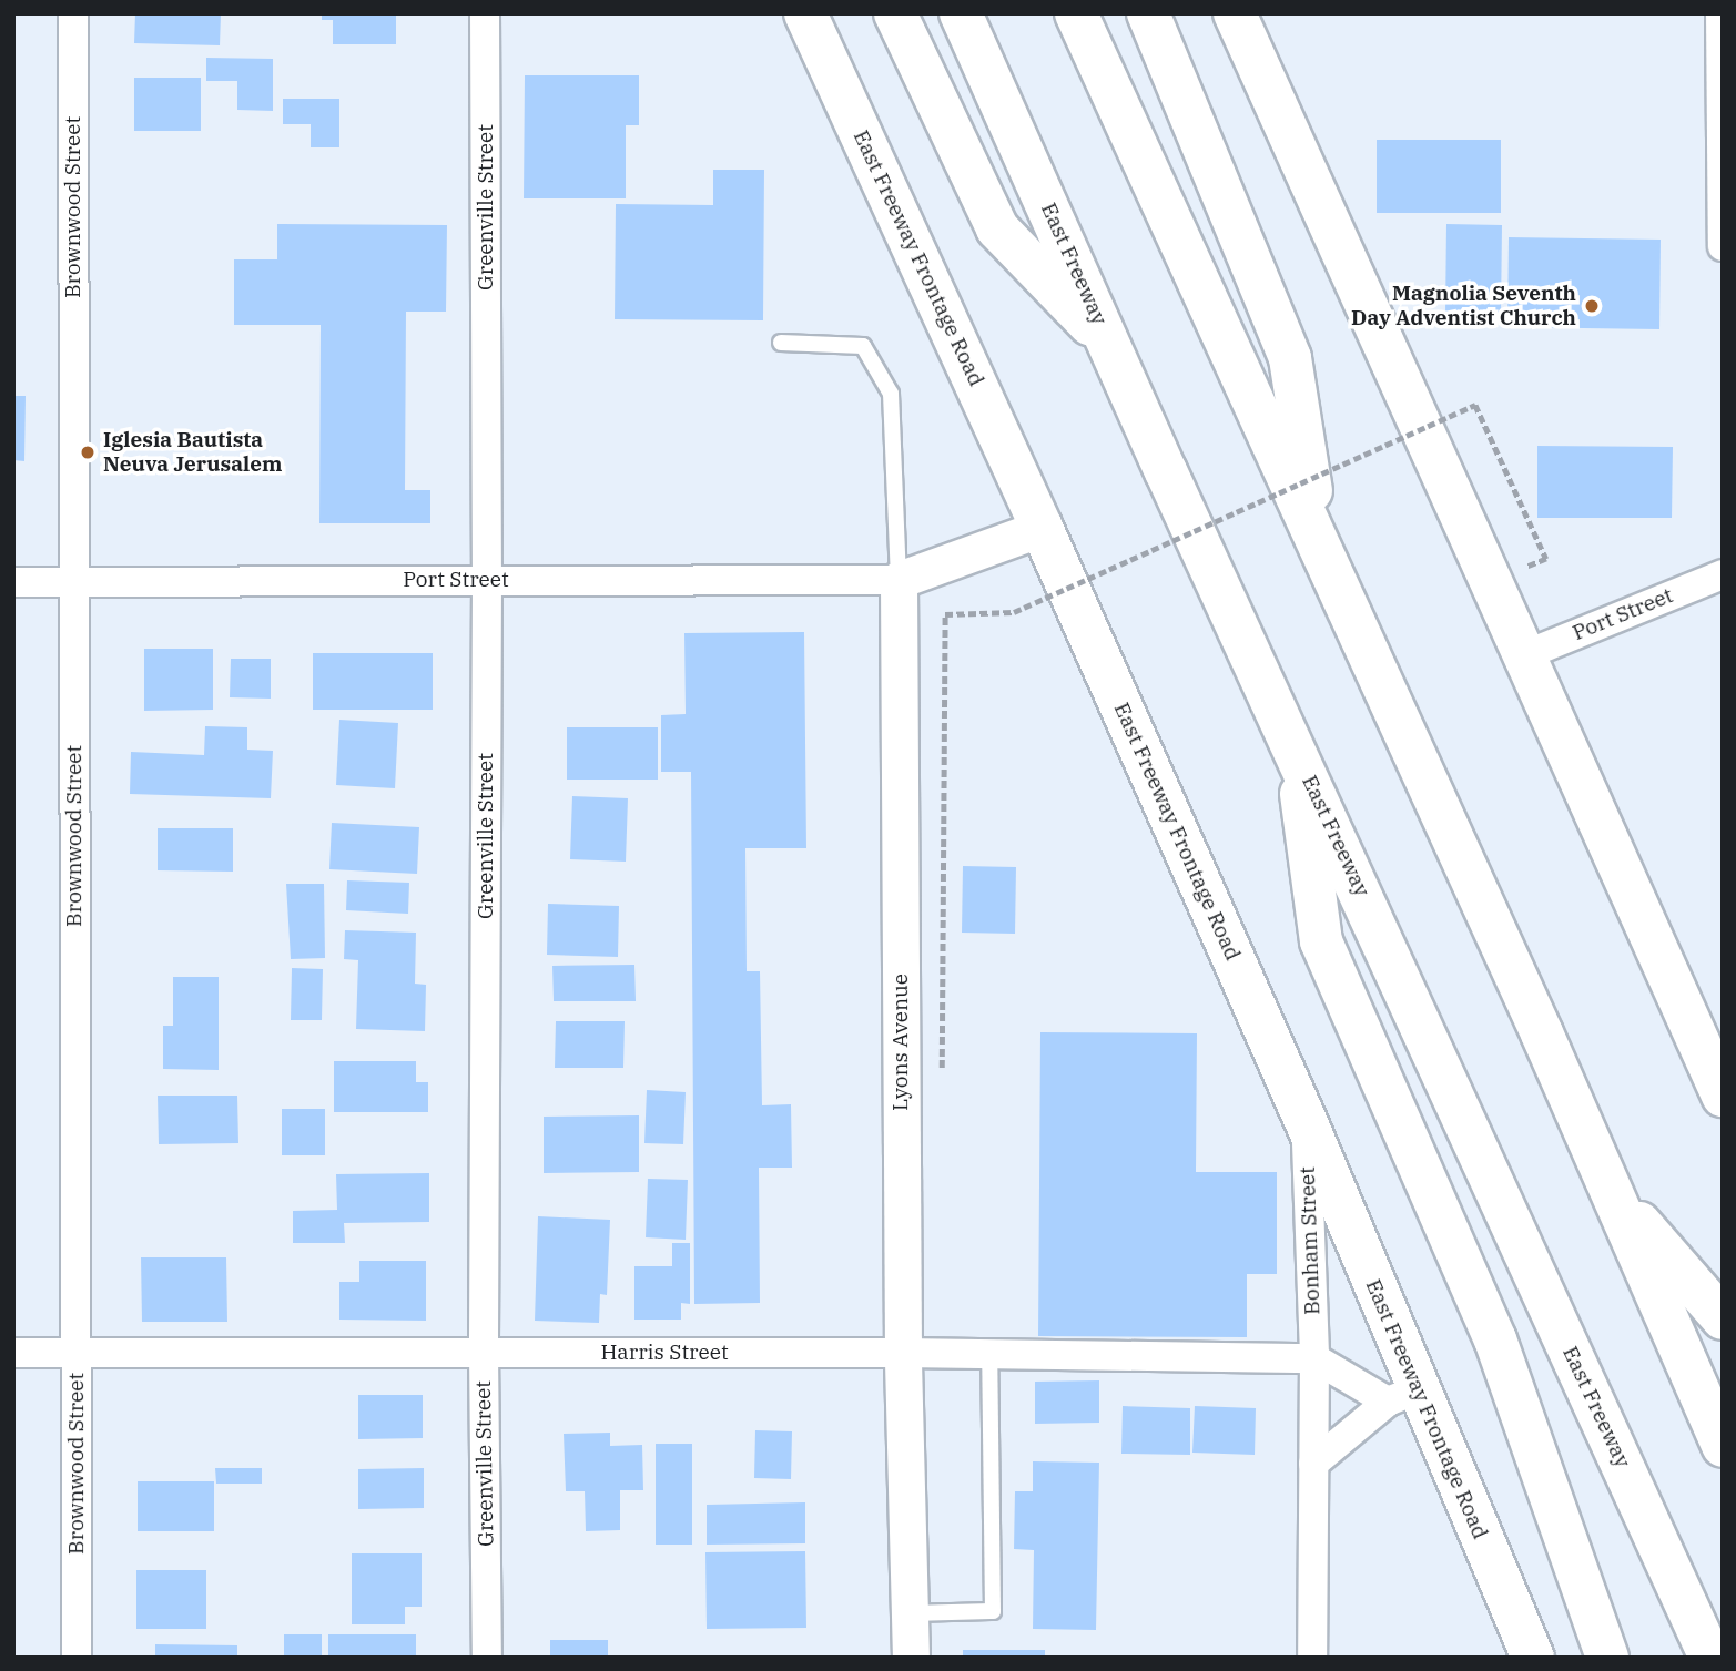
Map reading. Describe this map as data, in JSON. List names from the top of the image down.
{
  "streets": {
    "main road": ["East Freeway Frontage Road", "East Freeway"],
    "street": [
      "Brownwood Street",
      "Greenville Street",
      "Port Street",
      "Lyons Avenue",
      "Bonham Street",
      "Harris Street"
    ]
  },
  "crossings": [
    ["Brownwood Street", "Port Street"],
    ["Brownwood Street", "Harris Street"],
    ["Greenville Street", "Port Street"],
    ["Greenville Street", "Harris Street"],
    ["East Freeway Frontage Road", "Bonham Street"],
    ["Port Street", "Lyons Avenue"],
    ["Lyons Avenue", "Harris Street"],
    ["Bonham Street", "Harris Street"]
  ],
  "places": ["Magnolia Seventh Day Adventist Church", "Iglesia Bautista Neuva Jerusalem"]
}
